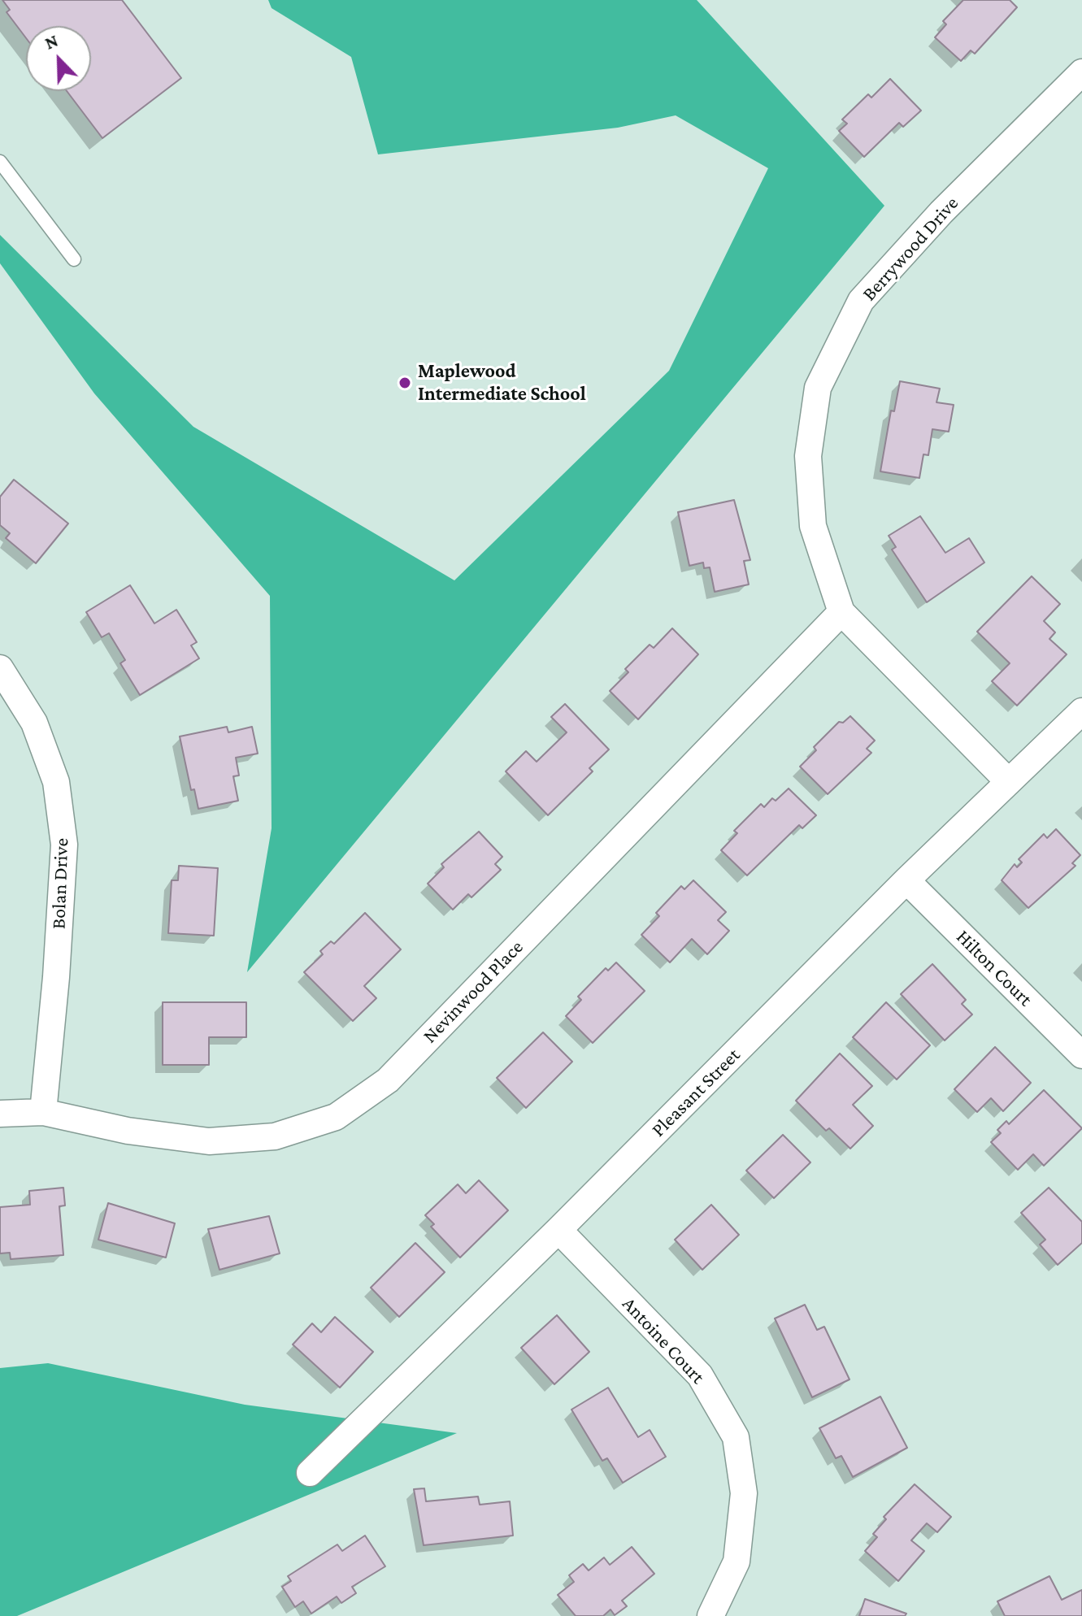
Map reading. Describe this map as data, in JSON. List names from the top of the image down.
{
  "streets": {
    "street": [
      "Berrywood Drive",
      "Bolan Drive",
      "Hilton Court",
      "Nevinwood Place",
      "Pleasant Street",
      "Antoine Court"
    ]
  },
  "crossings": [
    ["Berrywood Drive", "Nevinwood Place"],
    ["Berrywood Drive", "Pleasant Street"],
    ["Bolan Drive", "Nevinwood Place"],
    ["Hilton Court", "Pleasant Street"],
    ["Pleasant Street", "Antoine Court"]
  ],
  "places": ["Maplewood Intermediate School"],
  "north": "top left"
}
